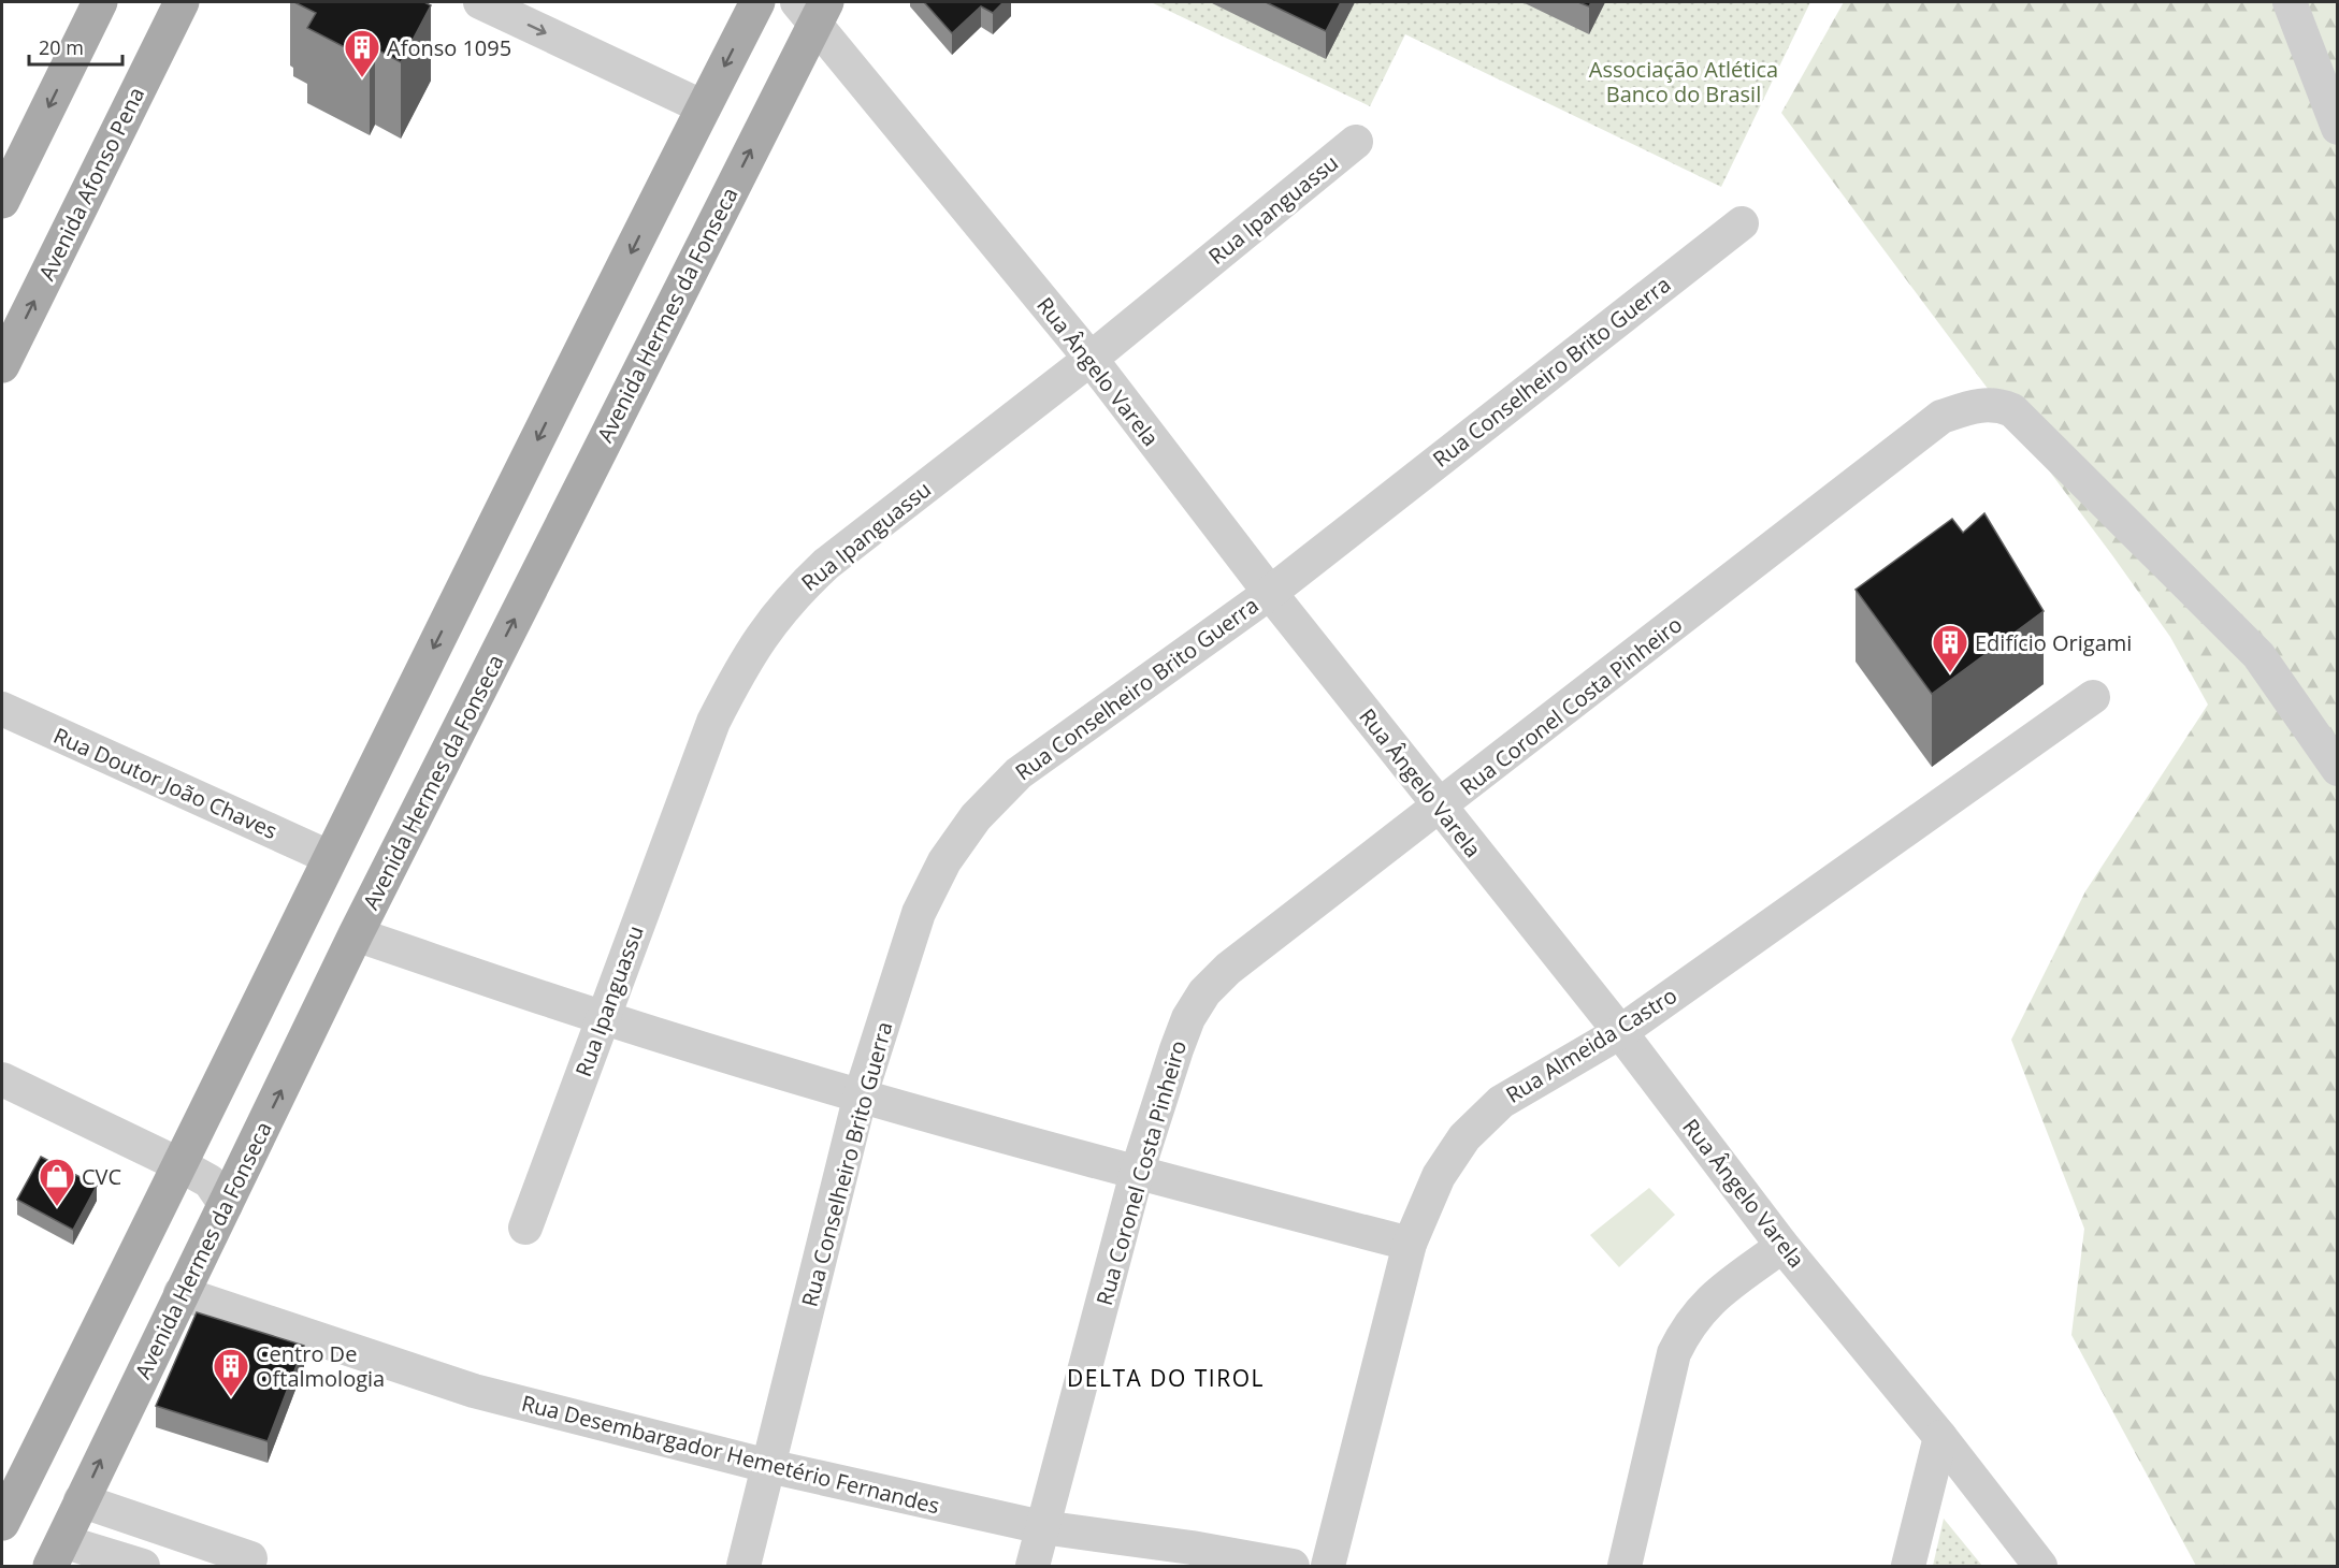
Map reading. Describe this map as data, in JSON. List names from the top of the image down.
{
  "streets": {
    "main road": ["Avenida Afonso Pena", "Avenida Hermes da Fonseca"],
    "street": [
      "Rua Ipanguassu",
      "Rua Ângelo Varela",
      "Rua Conselheiro Brito Guerra",
      "Rua Coronel Costa Pinheiro",
      "Rua Doutor João Chaves",
      "Rua Almeida Castro",
      "Rua Desembargador Hemetério Fernandes"
    ]
  },
  "crossings": [
    ["Rua Ipanguassu", "Rua Ângelo Varela"],
    ["Avenida Hermes da Fonseca", "Rua Ângelo Varela"],
    ["Avenida Hermes da Fonseca", "Rua Desembargador Hemetério Fernandes"],
    ["Rua Ângelo Varela", "Rua Conselheiro Brito Guerra"],
    ["Rua Ângelo Varela", "Rua Coronel Costa Pinheiro"],
    ["Rua Ângelo Varela", "Rua Almeida Castro"],
    ["Rua Conselheiro Brito Guerra", "Rua Desembargador Hemetério Fernandes"],
    ["Rua Coronel Costa Pinheiro", "Rua Desembargador Hemetério Fernandes"]
  ],
  "districts": ["DELTA DO TIROL"],
  "parks": ["Associação Atlética Banco do Brasil"],
  "places": {
    "building": ["Afonso 1095", "Edifício Origami", "Centro De Oftalmologia"],
    "shop": ["CVC"]
  },
  "scale_bar": "20 m"
}
